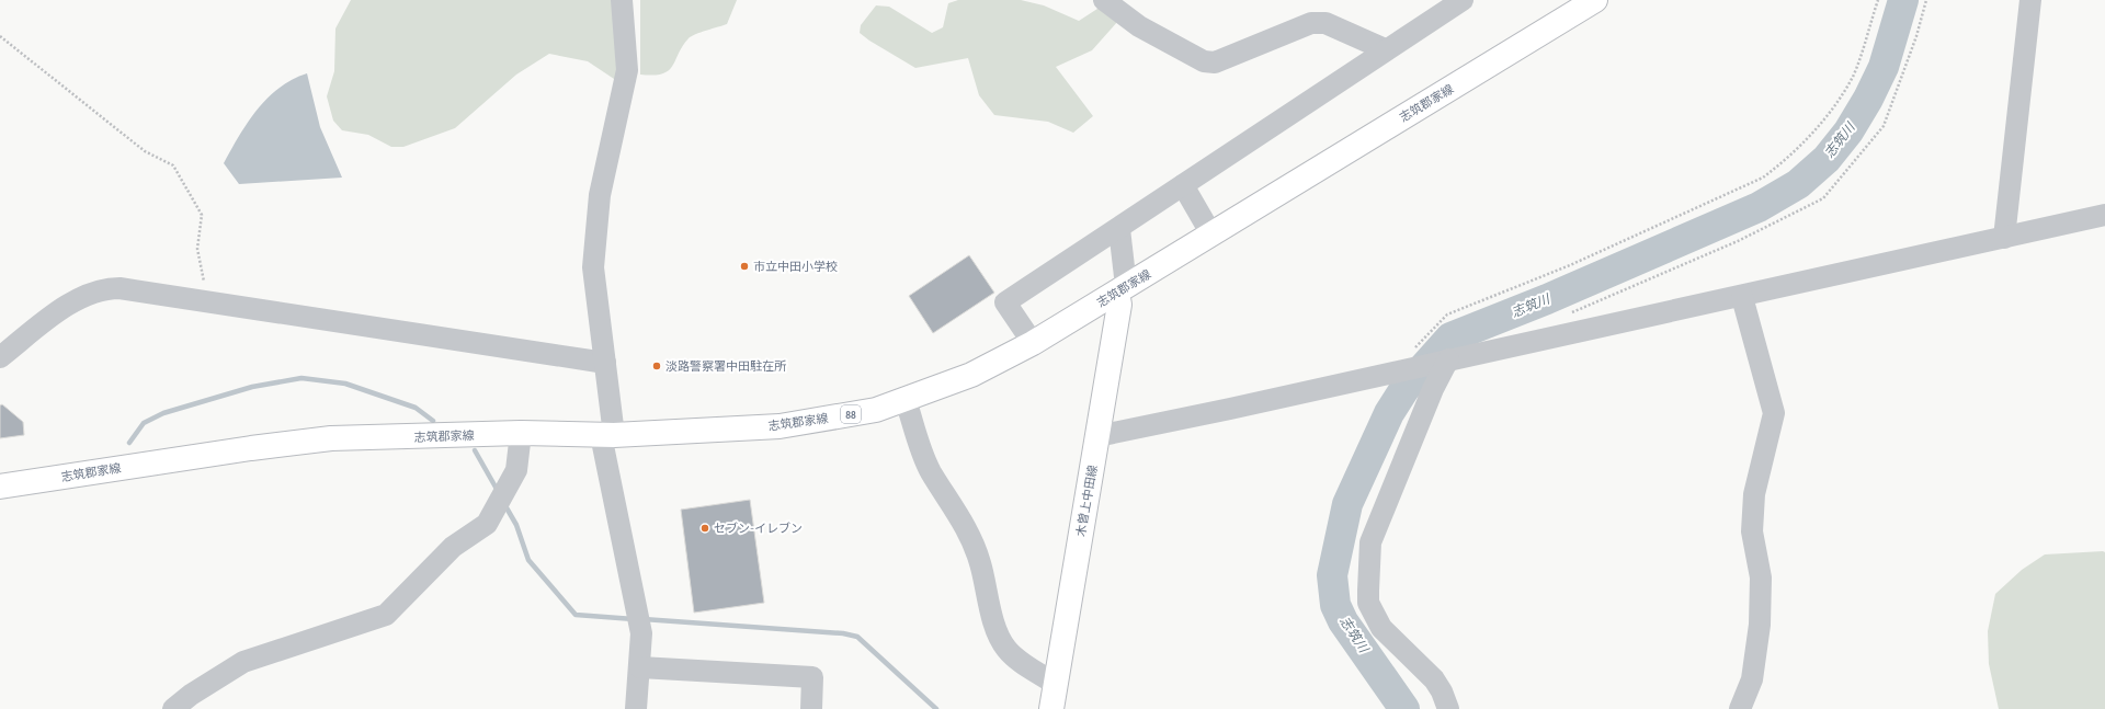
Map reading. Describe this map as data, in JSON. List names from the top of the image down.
{
  "streets": {
    "main road": ["志筑郡家線", "88", "木曽上中田線"]
  },
  "crossings": [
    ["志筑郡家線", "木曽上中田線"]
  ],
  "water": ["志筑川"],
  "places": ["市立中田小学校", "淡路警察署中田駐在所", "セブン-イレブン"]
}
